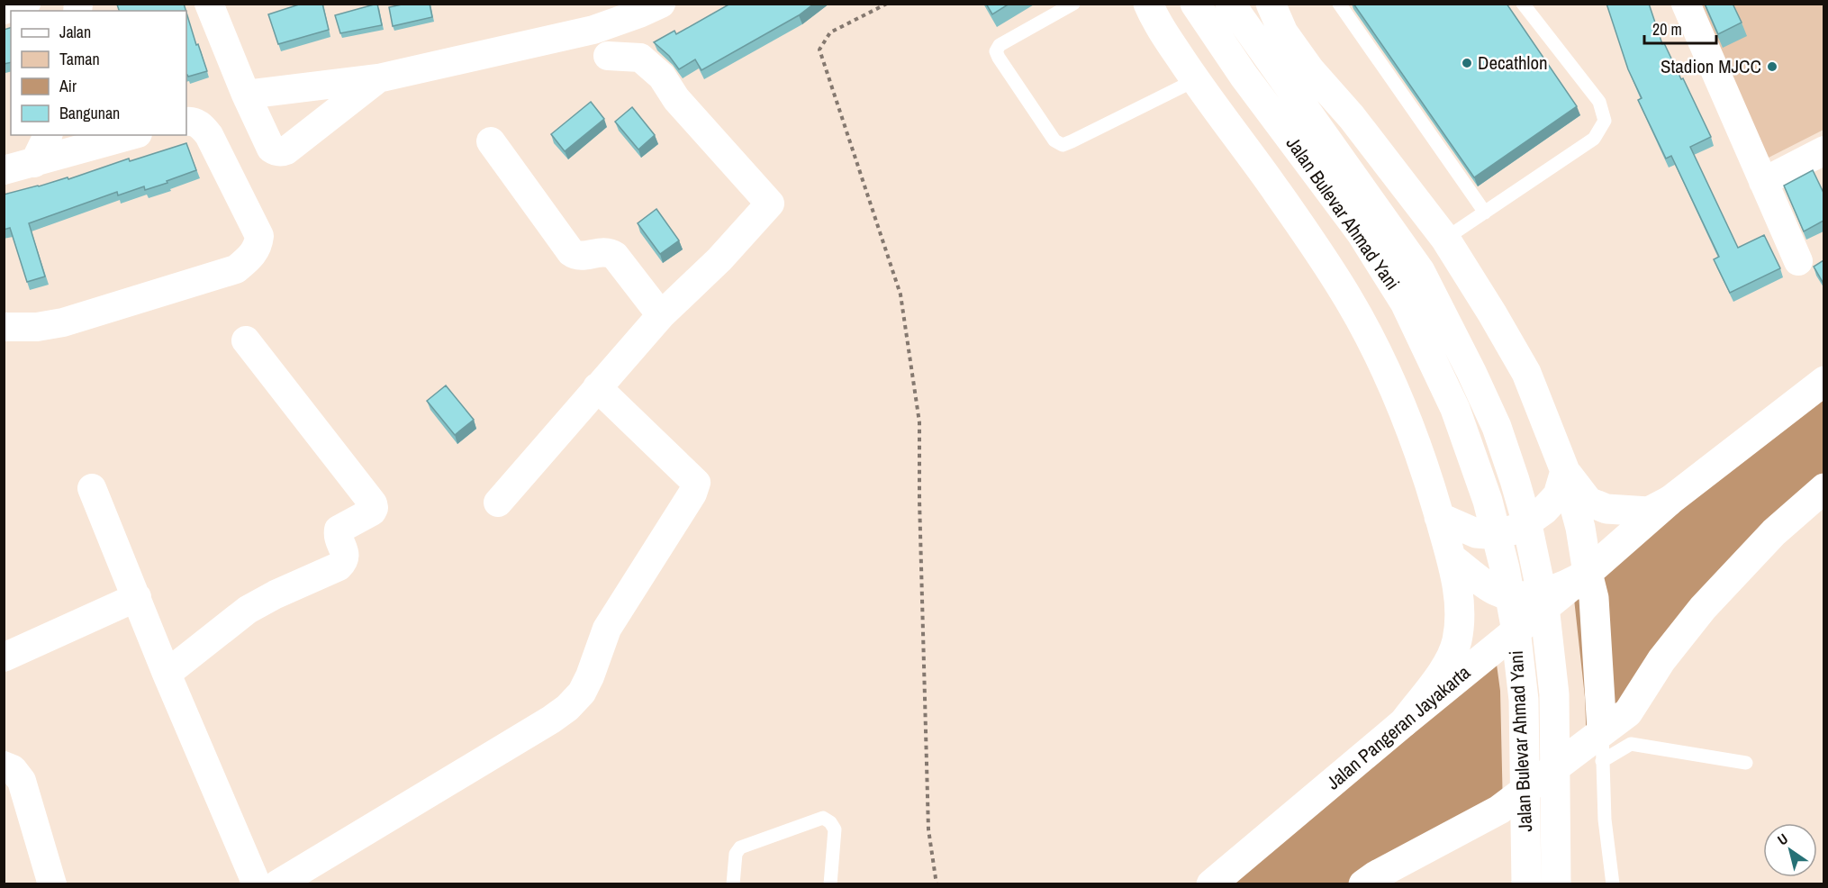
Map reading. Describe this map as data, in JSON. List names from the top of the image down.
{
  "streets": {
    "main road": ["Jalan Bulevar Ahmad Yani", "Jalan Pangeran Jayakarta"]
  },
  "places": ["Decathlon", "Stadion MJCC"],
  "legend": [
    "Jalan",
    "Taman",
    "Air",
    "Bangunan"
  ],
  "scale_bar": "20 m",
  "north": "top left"
}
